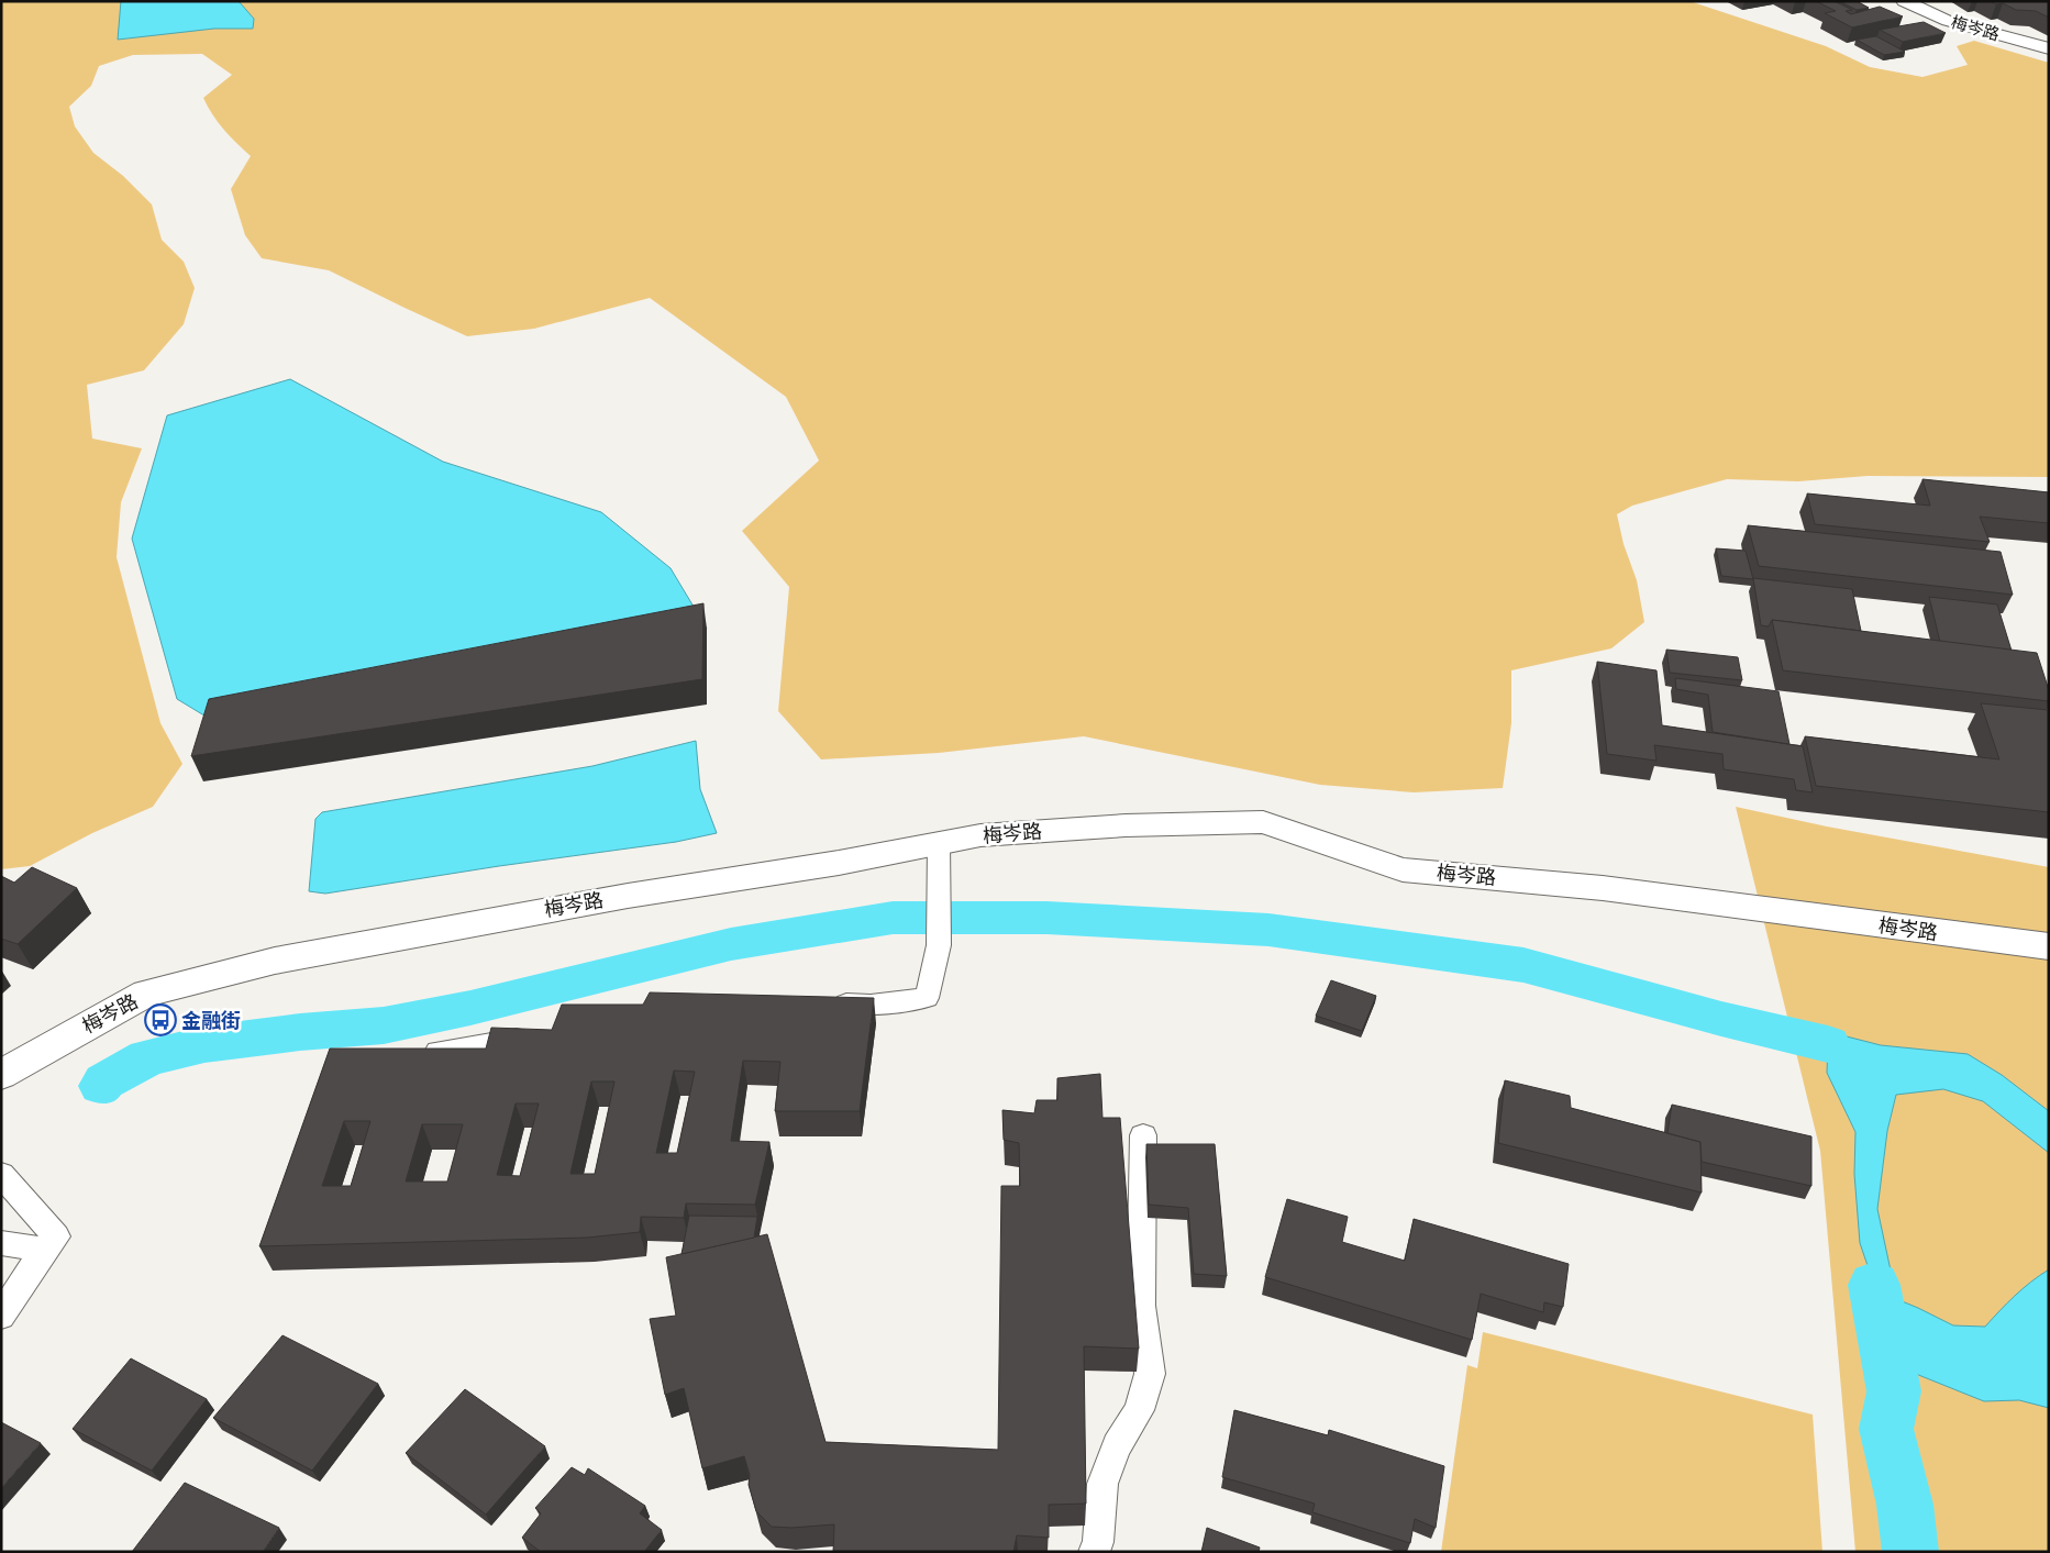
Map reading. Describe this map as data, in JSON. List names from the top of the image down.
{
  "streets": {
    "street": ["梅岑路"]
  },
  "places": {
    "bus stop": ["金融街"]
  }
}
